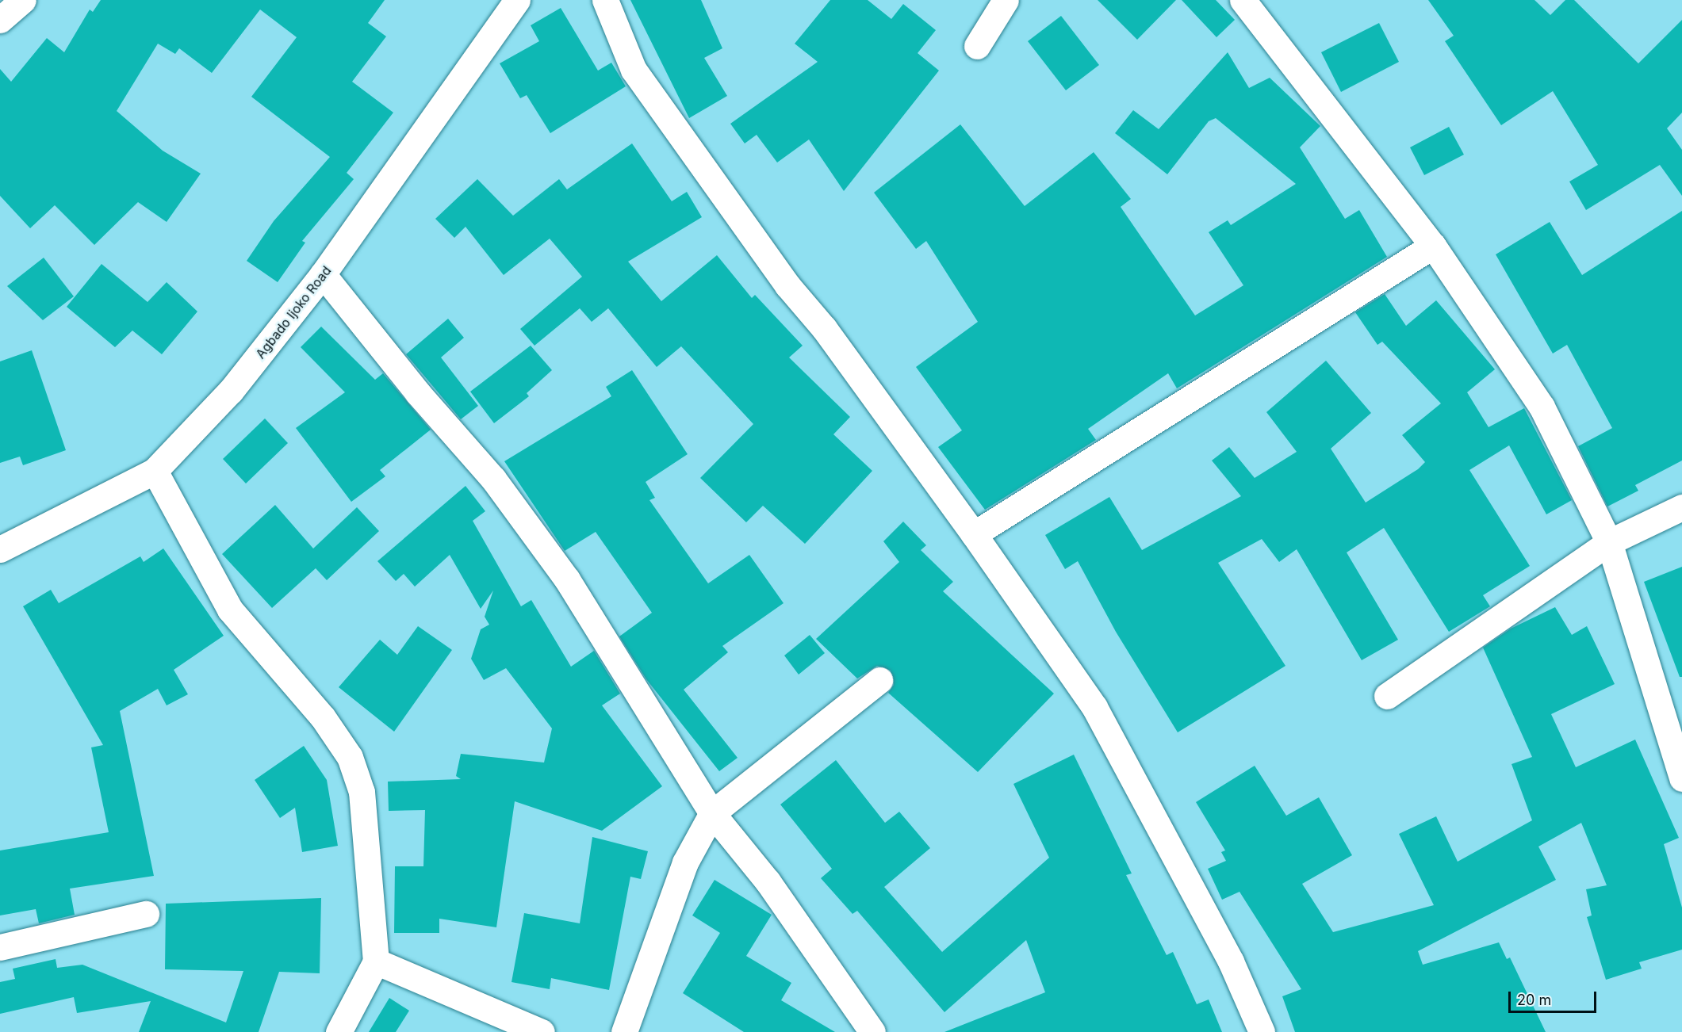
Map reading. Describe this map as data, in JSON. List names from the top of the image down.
{
  "streets": {
    "street": ["Agbado Ijoko Road"]
  },
  "scale_bar": "20 m"
}
